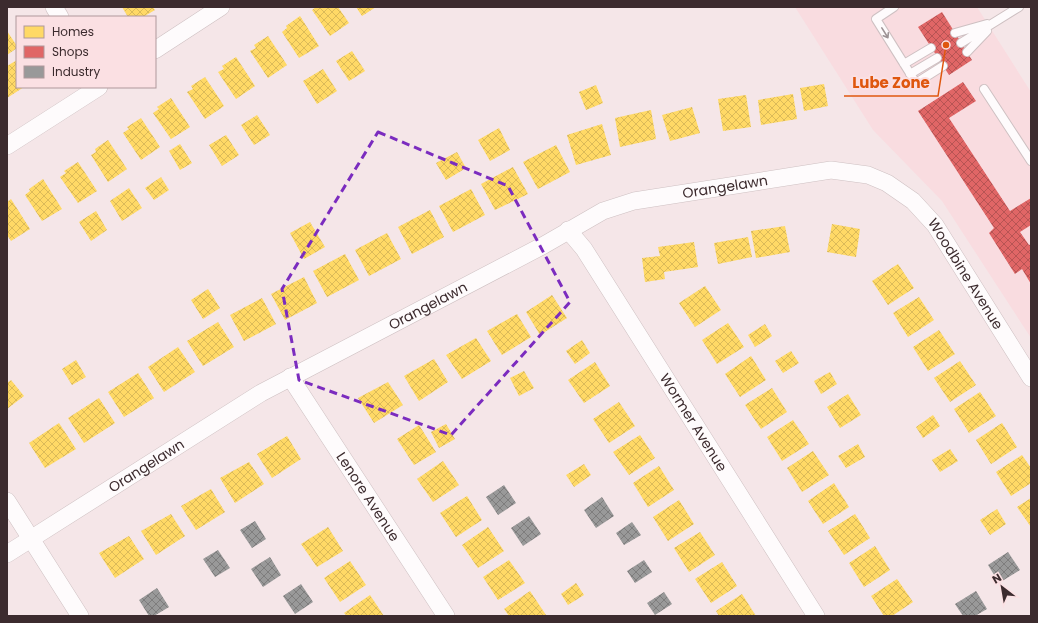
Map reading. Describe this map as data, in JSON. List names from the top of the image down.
{
  "streets": {
    "street": [
      "Orangelawn",
      "Woodbine Avenue",
      "Wormer Avenue",
      "Lenore Avenue"
    ]
  },
  "crossings": [
    ["Orangelawn", "Woodbine Avenue"],
    ["Orangelawn", "Wormer Avenue"],
    ["Orangelawn", "Lenore Avenue"]
  ],
  "places": ["Lube Zone"],
  "legend": ["Homes", "Shops", "Industry"],
  "north": "top left"
}
